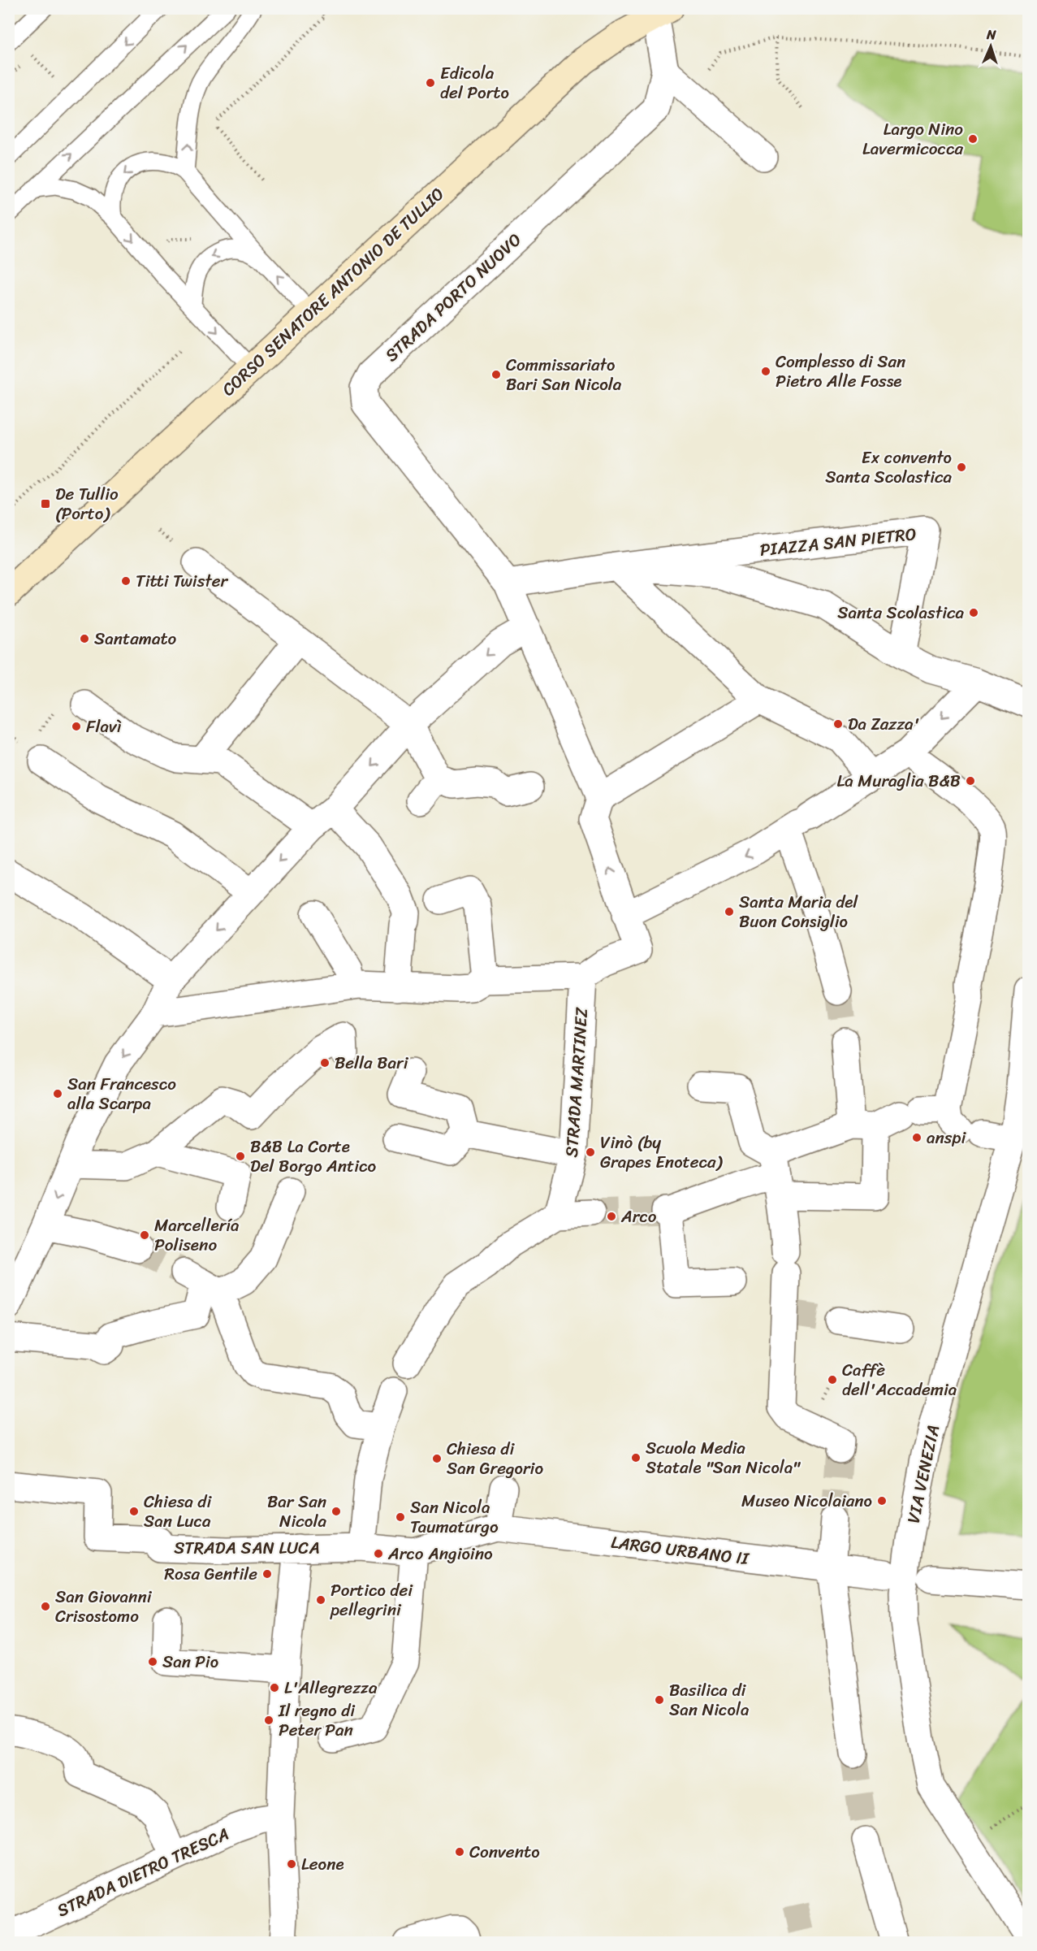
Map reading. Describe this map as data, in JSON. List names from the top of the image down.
{
  "streets": {
    "main road": ["CORSO SENATORE ANTONIO DE TULLIO"],
    "street": [
      "STRADA PORTO NUOVO",
      "PIAZZA SAN PIETRO",
      "STRADA MARTINEZ",
      "VIA VENEZIA",
      "STRADA SAN LUCA",
      "LARGO URBANO II",
      "STRADA DIETRO TRESCA"
    ]
  },
  "crossings": [
    ["CORSO SENATORE ANTONIO DE TULLIO", "STRADA PORTO NUOVO"],
    ["STRADA PORTO NUOVO", "PIAZZA SAN PIETRO"]
  ],
  "places": {
    "other": [
      "Edicola del Porto",
      "Largo Nino Lavermicocca",
      "Complesso di San Pietro Alle Fosse",
      "Commissariato Bari San Nicola",
      "Ex convento Santa Scolastica",
      "Titti Twister",
      "Santa Scolastica",
      "Santamato",
      "Da Zazza'",
      "Flavì",
      "La Muraglia B&B",
      "Santa Maria del Buon Consiglio",
      "Bella Bari",
      "San Francesco alla Scarpa",
      "anspi",
      "Vinò (by Grapes Enoteca)",
      "B&B La Corte Del Borgo Antico",
      "Arco",
      "Marcellería Poliseno",
      "Caffè dell'Accademia",
      "Scuola Media Statale \"San Nicola\"",
      "Chiesa di San Gregorio",
      "Museo Nicolaiano",
      "Chiesa di San Luca",
      "Bar San Nicola",
      "San Nicola Taumaturgo",
      "Arco Angioino",
      "Rosa Gentile",
      "Portico dei pellegrini",
      "San Giovanni Crisostomo",
      "San Pio",
      "L'Allegrezza",
      "Basilica di San Nicola",
      "Il regno di Peter Pan",
      "Convento",
      "Leone"
    ],
    "transit": ["De Tullio (Porto)"]
  },
  "north": "top"
}
